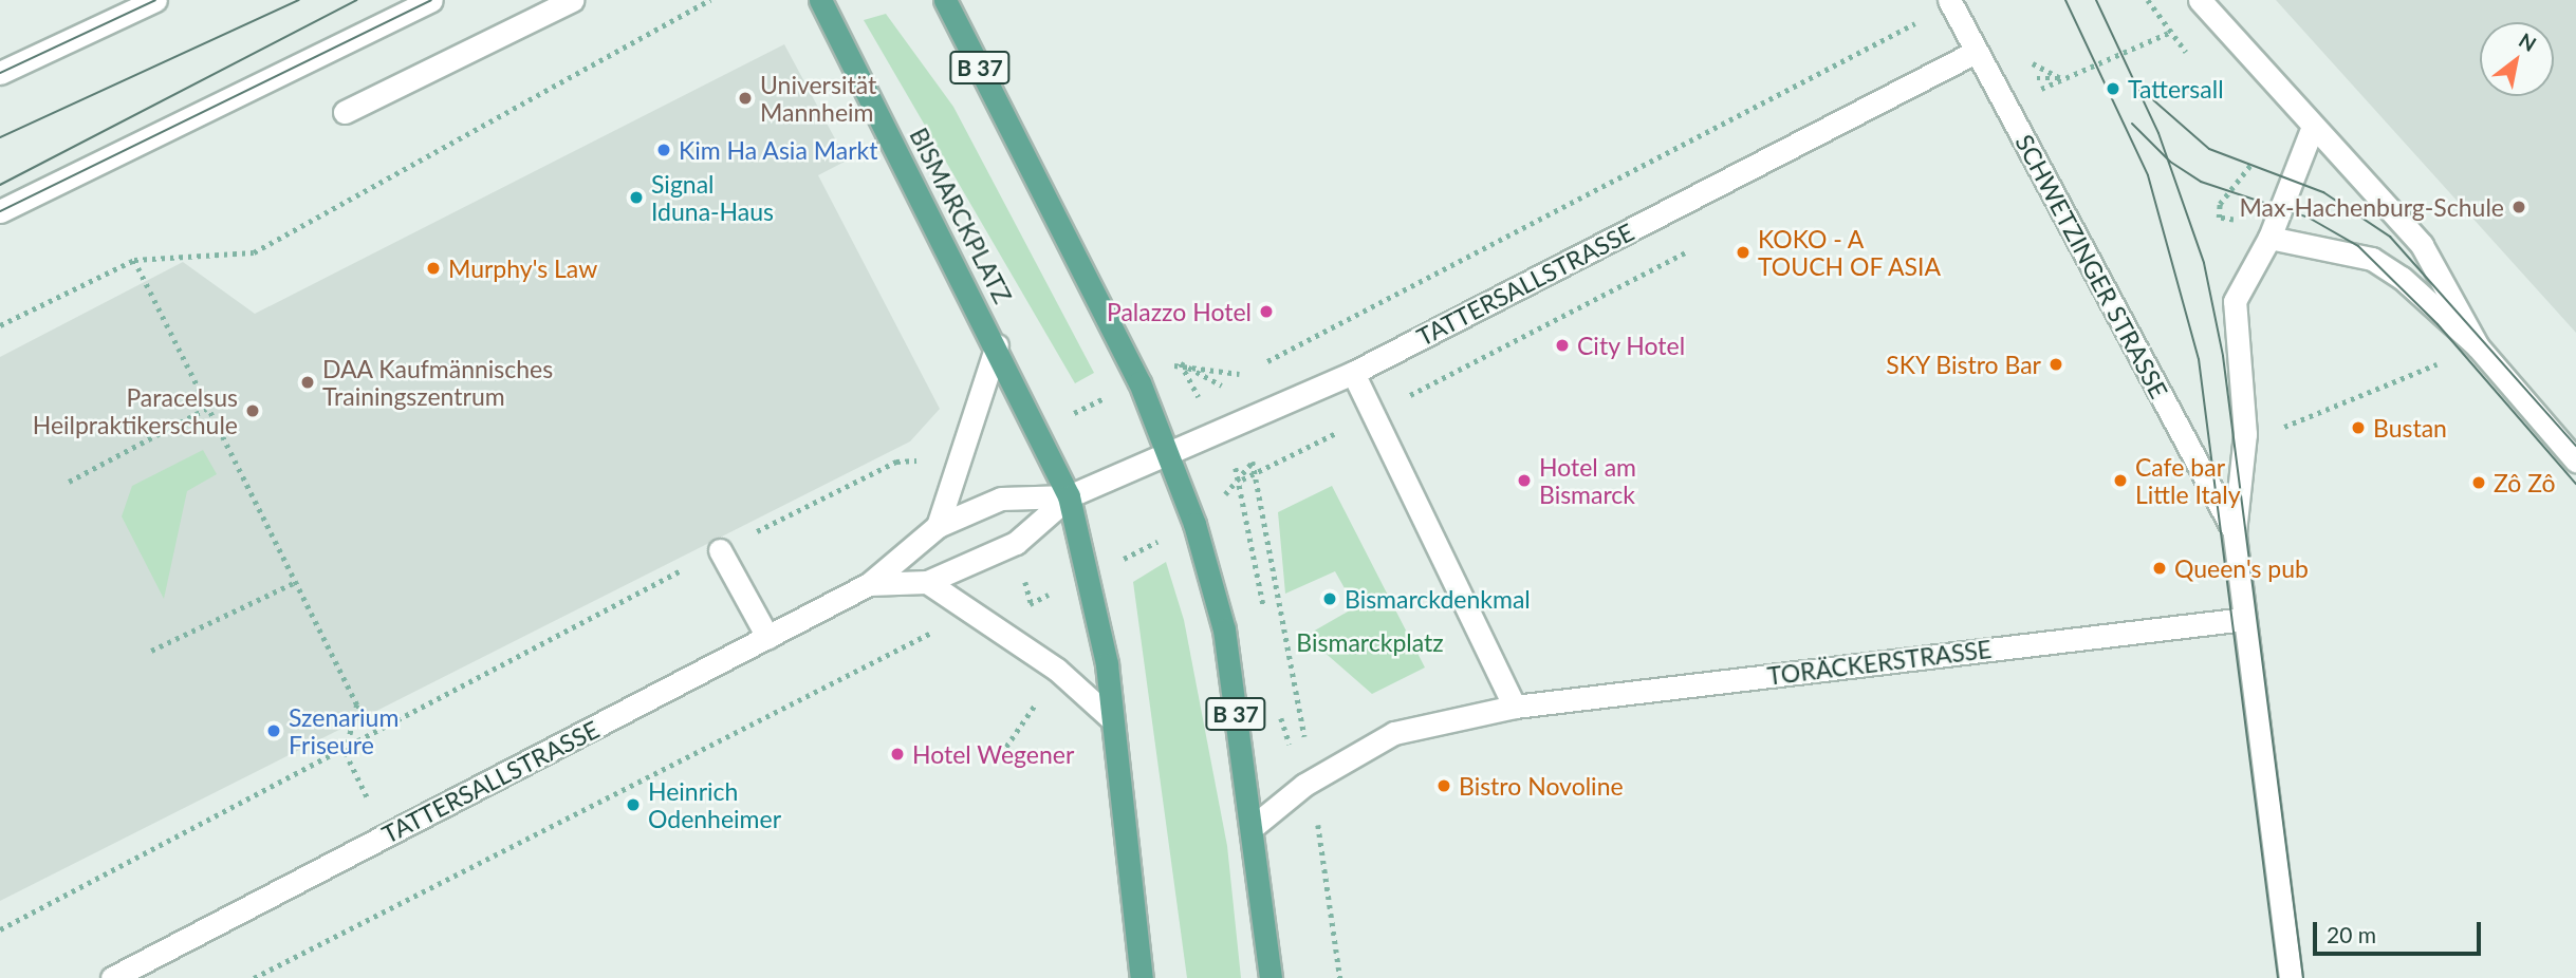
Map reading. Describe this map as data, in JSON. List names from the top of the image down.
{
  "streets": {
    "main road": ["B 37", "BISMARCKPLATZ"],
    "street": ["SCHWETZINGER STRASSE", "TATTERSALLSTRASSE", "TORÄCKERSTRASSE"]
  },
  "crossings": [
    ["B 37", "TATTERSALLSTRASSE"],
    ["BISMARCKPLATZ", "TATTERSALLSTRASSE"],
    ["SCHWETZINGER STRASSE", "TATTERSALLSTRASSE"],
    ["SCHWETZINGER STRASSE", "TORÄCKERSTRASSE"]
  ],
  "parks": ["Bismarckplatz"],
  "places": [
    "Tattersall",
    "Universität Mannheim",
    "Kim Ha Asia Markt",
    "Signal Iduna-Haus",
    "Max-Hachenburg-Schule",
    "KOKO - A TOUCH OF ASIA",
    "Murphy's Law",
    "Palazzo Hotel",
    "City Hotel",
    "SKY Bistro Bar",
    "DAA Kaufmännisches Trainingszentrum",
    "Paracelsus Heilpraktikerschule",
    "Bustan",
    "Hotel am Bismarck",
    "Cafe bar Little Italy",
    "Zô Zô",
    "Queen's pub",
    "Bismarckdenkmal",
    "Szenarium Friseure",
    "Hotel Wegener",
    "Bistro Novoline",
    "Heinrich Odenheimer"
  ],
  "scale_bar": "20 m",
  "north": "top right"
}
